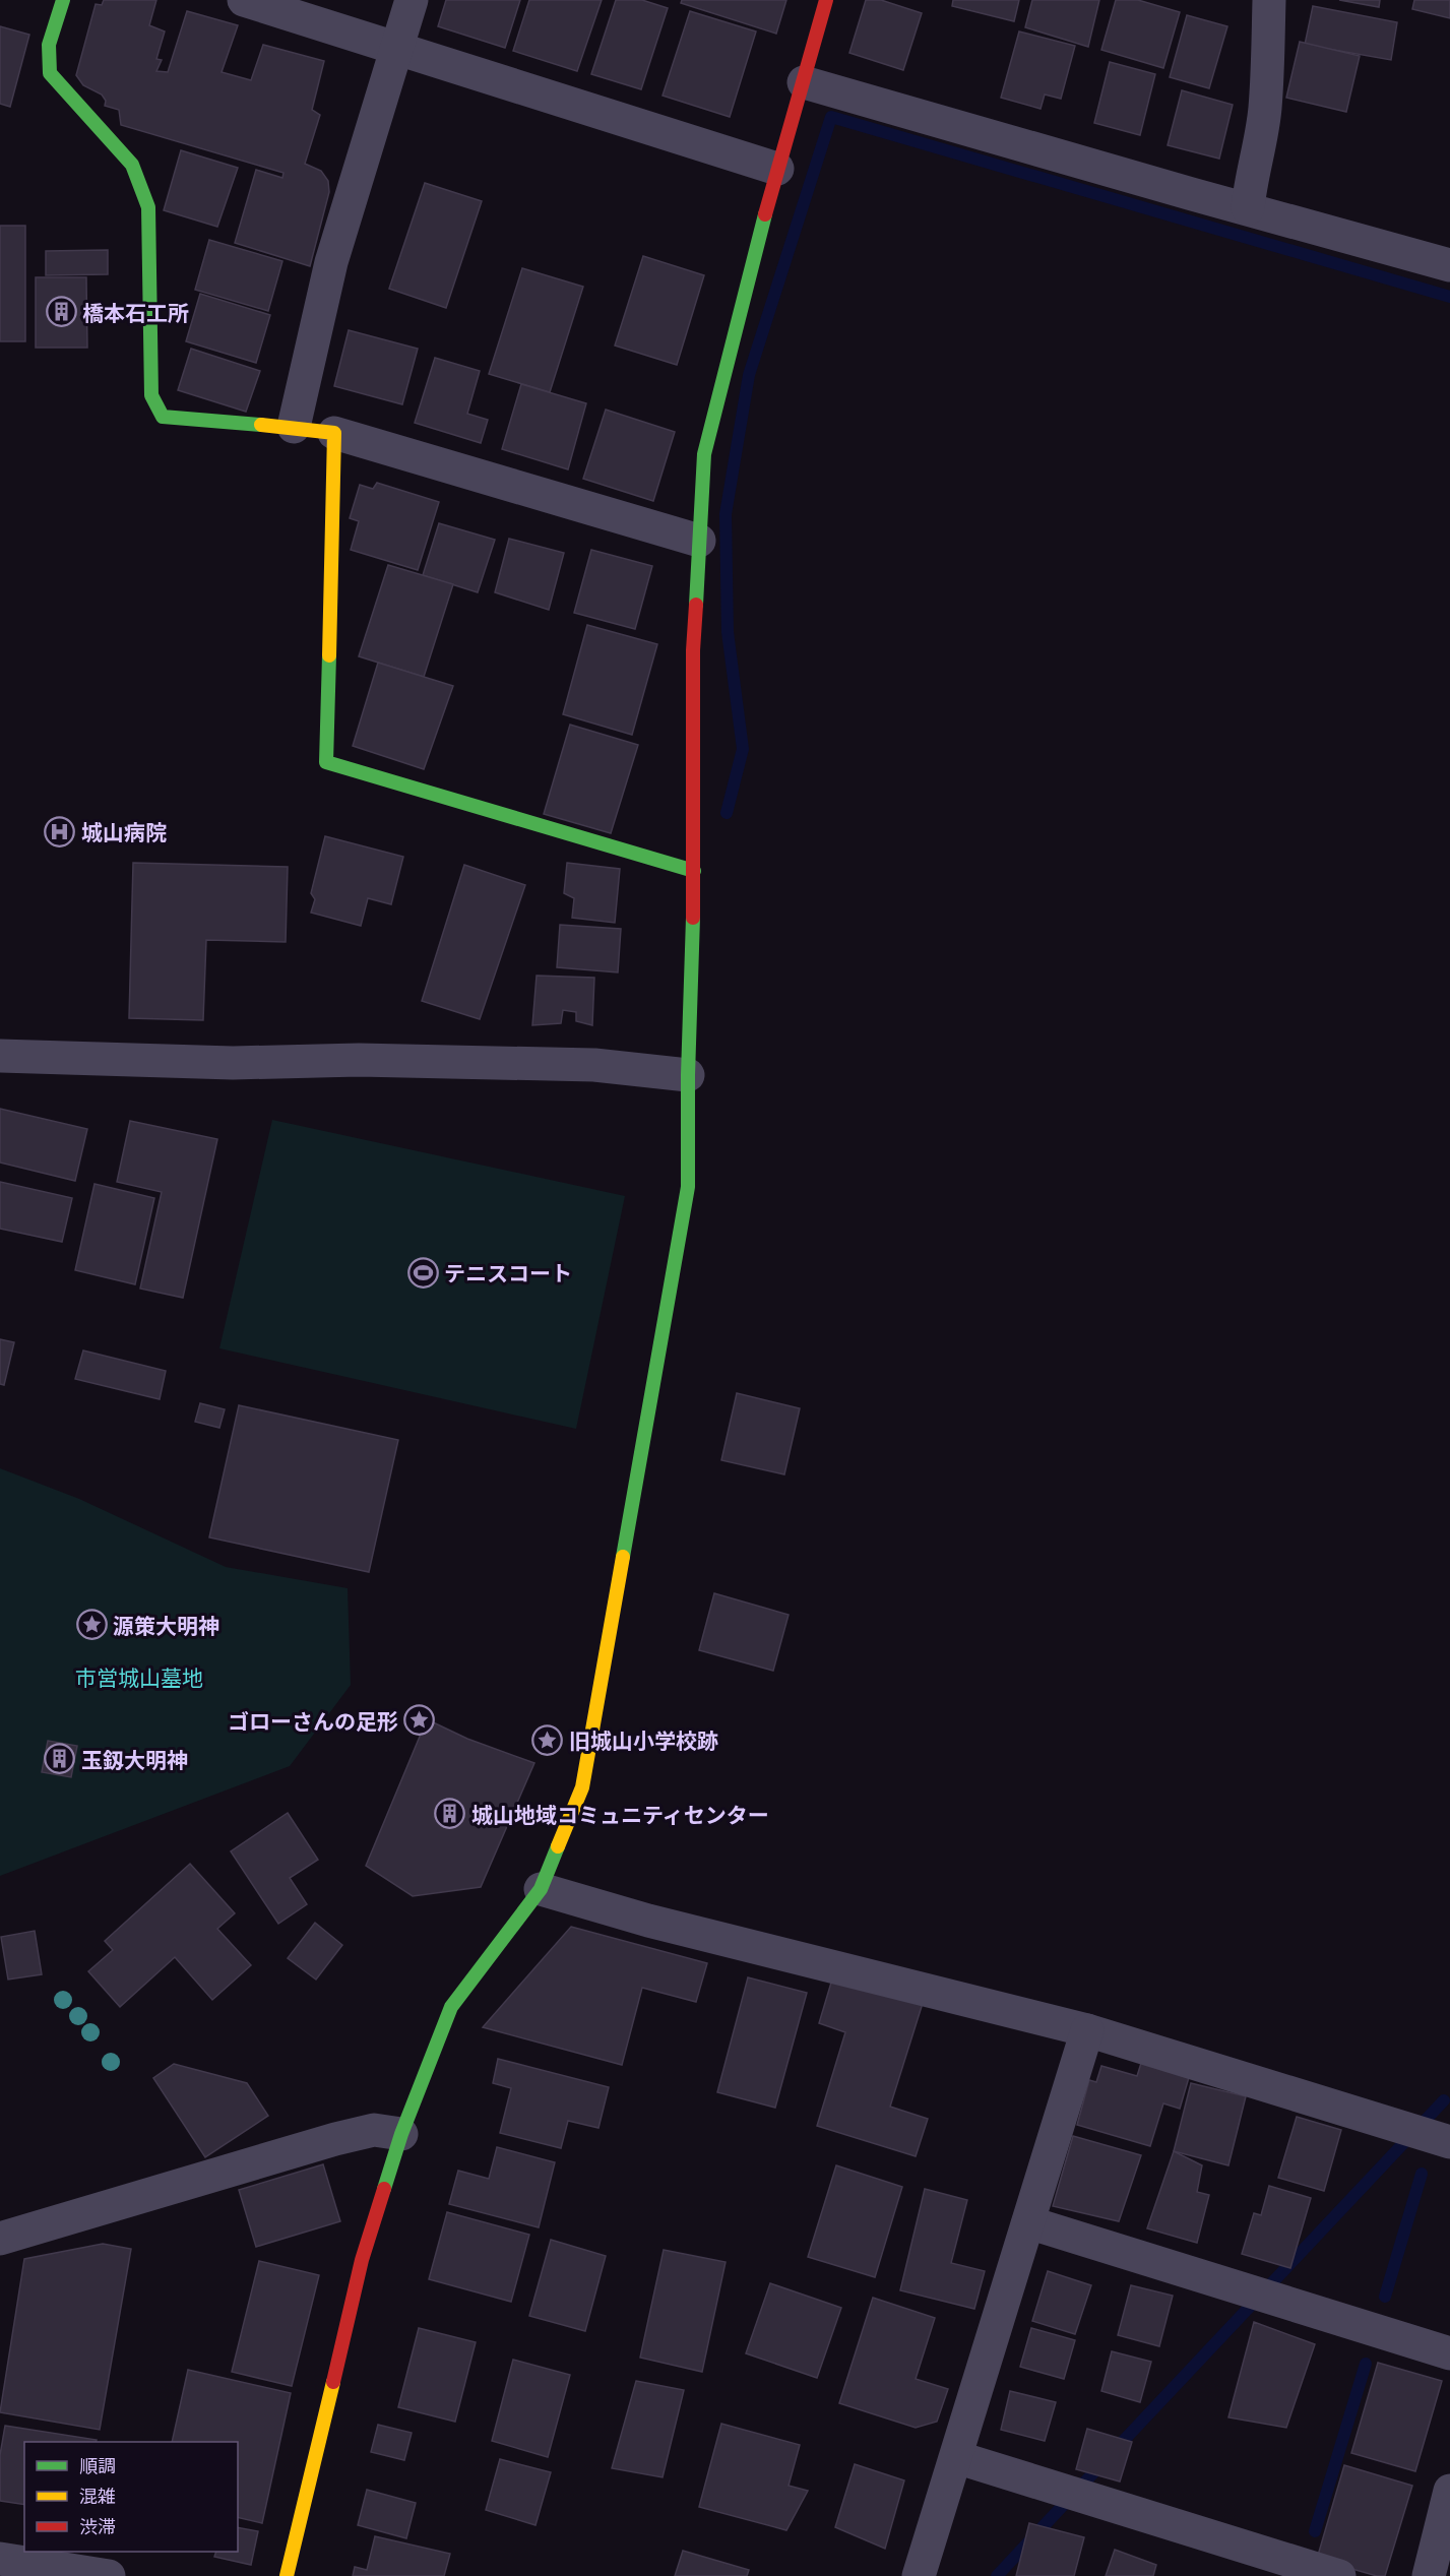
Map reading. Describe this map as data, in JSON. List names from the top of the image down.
{
  "parks": ["市営城山墓地"],
  "places": {
    "building": ["橋本石工所", "玉釼大明神", "城山地域コミュニティセンター"],
    "hospital": ["城山病院"],
    "sports": ["テニスコート"],
    "place": ["源策大明神", "ゴローさんの足形", "旧城山小学校跡"]
  },
  "legend": ["順調", "混雑", "渋滞"]
}
